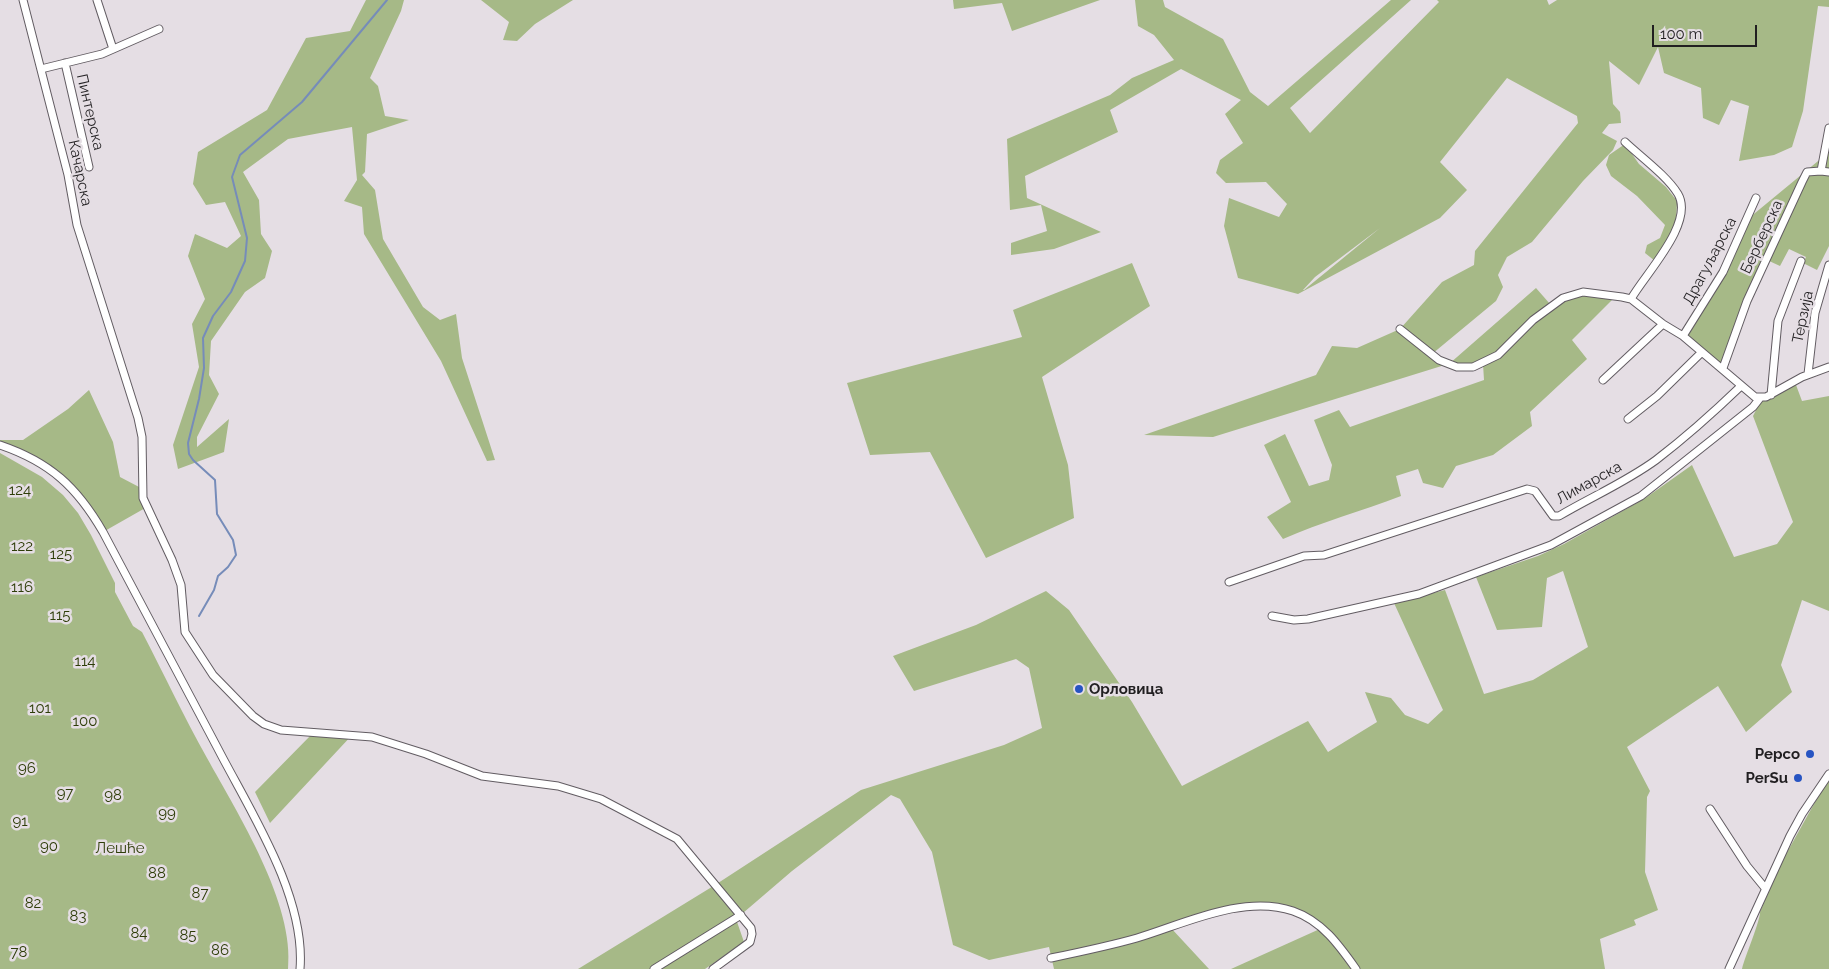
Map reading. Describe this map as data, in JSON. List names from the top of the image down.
{
  "streets": {
    "street": [
      "Пинтерска",
      "Качарска",
      "Берберска",
      "Драгуљарска",
      "Терзија",
      "Лимарска"
    ]
  },
  "parks": [
    "124",
    "122",
    "125",
    "116",
    "115",
    "114",
    "101",
    "100",
    "96",
    "97",
    "98",
    "99",
    "91",
    "90",
    "Лешће",
    "88",
    "87",
    "82",
    "83",
    "84",
    "85",
    "86",
    "78"
  ],
  "places": ["Орловица", "Pepco", "PerSu"],
  "scale_bar": "100 m"
}
